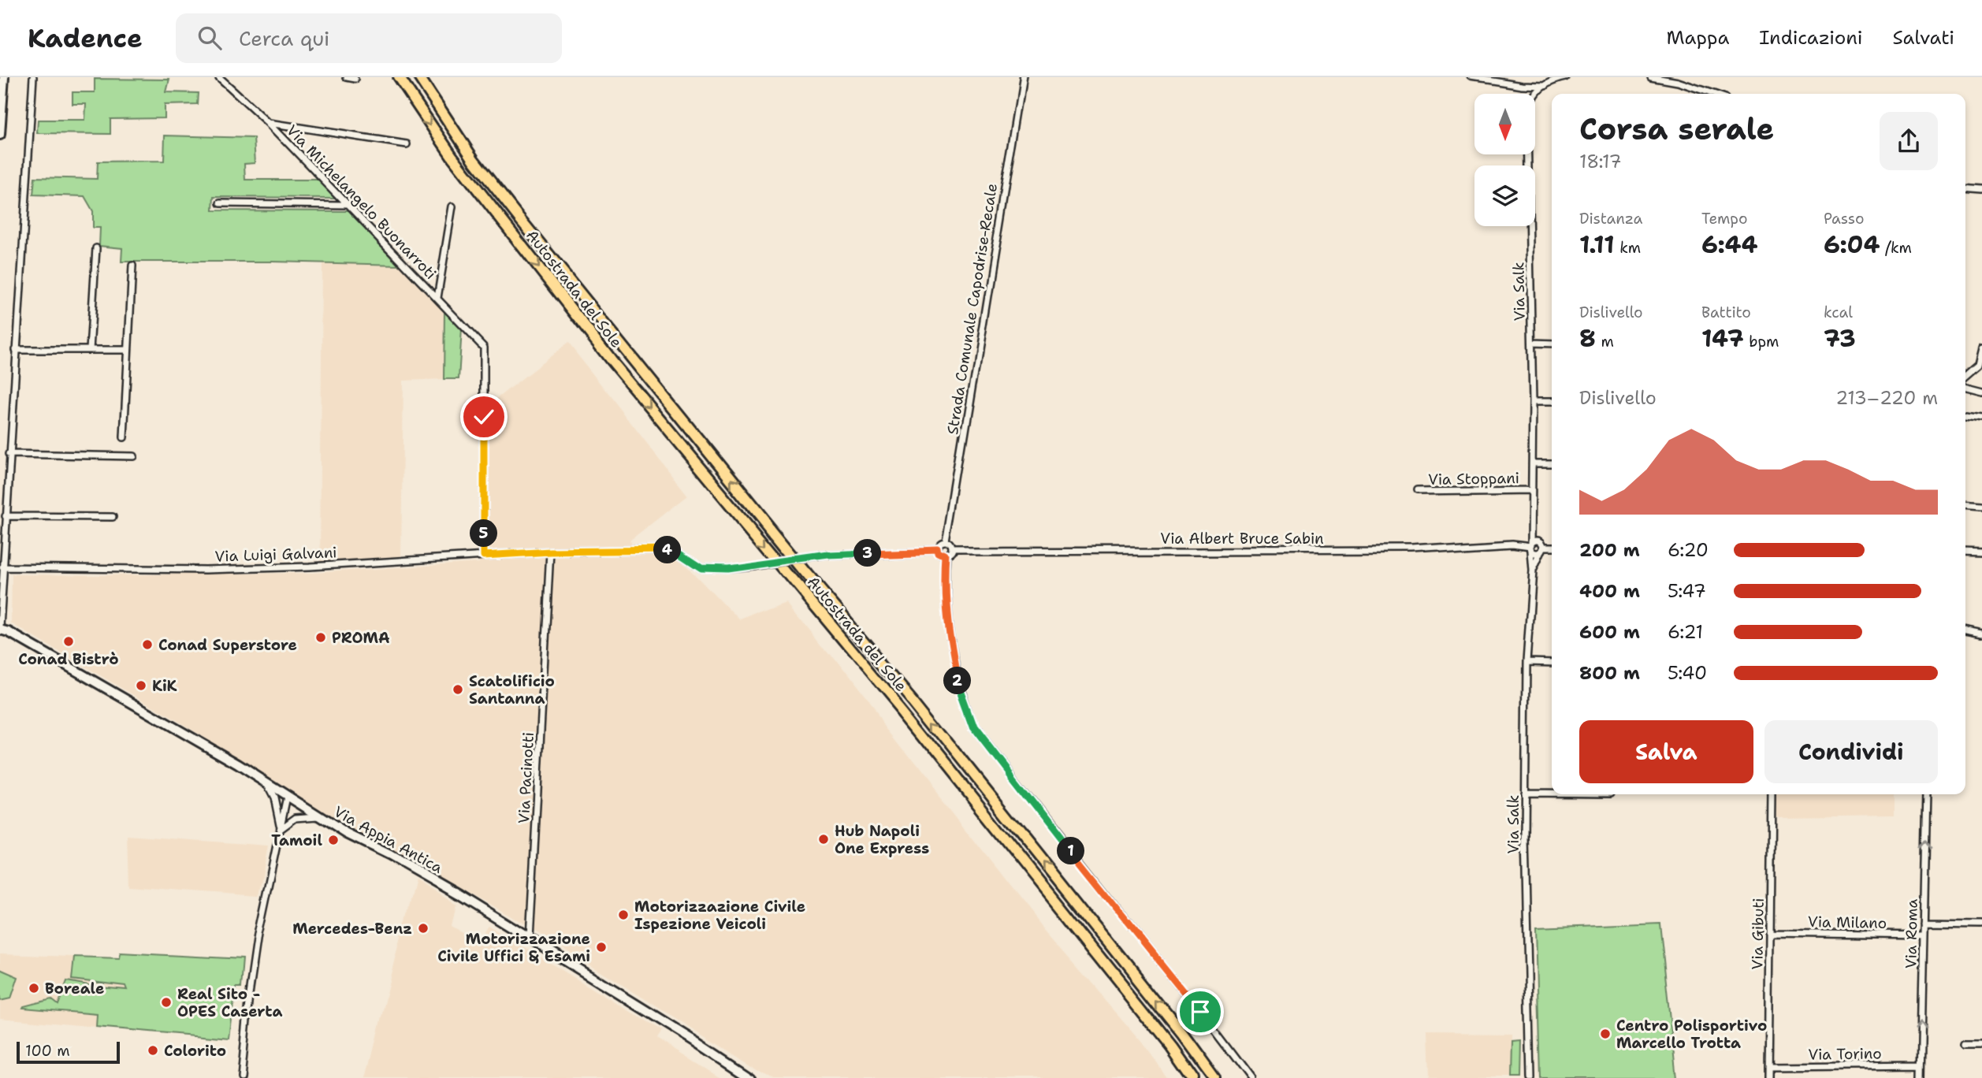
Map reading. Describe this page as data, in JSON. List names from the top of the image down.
{
  "streets": {
    "highway": ["Autostrada del Sole"],
    "street": [
      "Via Michelangelo Buonarroti",
      "Via Salk",
      "Strada Comunale Capodrise-Recale",
      "Via Stoppani",
      "Via Albert Bruce Sabin",
      "Via Luigi Galvani",
      "Via Pacinotti",
      "Via Appia Antica",
      "Via Milano",
      "Via Gibuti",
      "Via Roma",
      "Via Torino"
    ]
  },
  "crossings": [
    ["Via Michelangelo Buonarroti", "Via Luigi Galvani"],
    ["Via Salk", "Via Stoppani"],
    ["Via Salk", "Via Albert Bruce Sabin"],
    ["Strada Comunale Capodrise-Recale", "Via Albert Bruce Sabin"],
    ["Strada Comunale Capodrise-Recale", "Via Luigi Galvani"],
    ["Via Albert Bruce Sabin", "Via Luigi Galvani"],
    ["Via Luigi Galvani", "Via Pacinotti"],
    ["Via Pacinotti", "Via Appia Antica"],
    ["Via Milano", "Via Gibuti"],
    ["Via Milano", "Via Roma"],
    ["Via Gibuti", "Via Torino"],
    ["Via Roma", "Via Torino"]
  ],
  "one_way": ["Via Roma"],
  "places": [
    "PROMA",
    "Conad Bistrò",
    "Conad Superstore",
    "KiK",
    "Scatolificio Santanna",
    "Hub Napoli One Express",
    "Tamoil",
    "Motorizzazione Civile Ispezione Veicoli",
    "Mercedes-Benz",
    "Motorizzazione Civile Uffici & Esami",
    "Boreale",
    "Real Sito - OPES Caserta",
    "Centro Polisportivo Marcello Trotta",
    "Colorito"
  ],
  "scale_bar": "100 m",
  "north": "bottom",
  "page": {
    "header": "Kadence",
    "search": "Cerca qui",
    "nav": ["Mappa", "Indicazioni", "Salvati"],
    "heading": ["Corsa serale", "18:17"],
    "stats": [
      ["Distanza", "1.11 km"],
      ["Tempo", "6:44"],
      ["Passo", "6:04 /km"],
      ["Dislivello", "8 m"],
      ["Battito", "147 bpm"],
      ["kcal", "73"]
    ],
    "chart": ["Dislivello", "213–220 m"],
    "pins": [
      "5",
      "4",
      "3",
      "2",
      "1"
    ],
    "list": [
      {
        "name": "200 m",
        "note": "6:20"
      },
      {
        "name": "400 m",
        "note": "5:47"
      },
      {
        "name": "600 m",
        "note": "6:21"
      },
      {
        "name": "800 m",
        "note": "5:40"
      }
    ],
    "buttons": ["Salva", "Condividi"],
    "scale": "100 m"
  }
}
